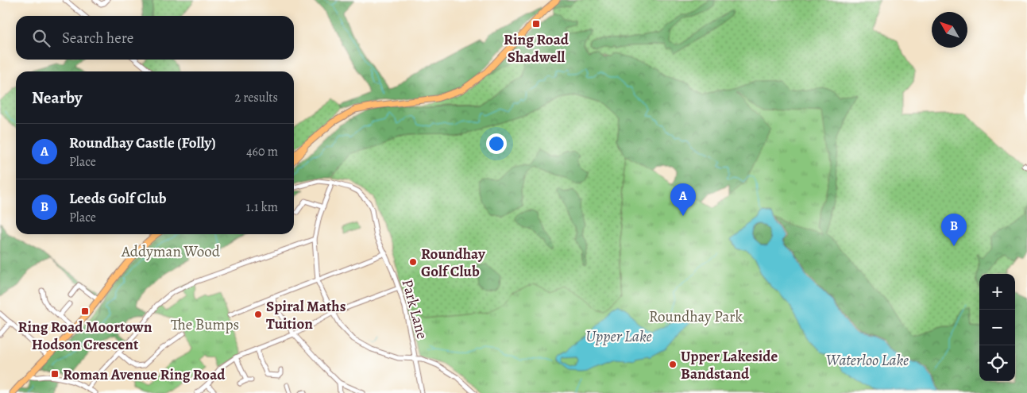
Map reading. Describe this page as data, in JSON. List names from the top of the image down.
{
  "streets": {
    "street": ["Park Lane"]
  },
  "water": ["Upper Lake", "Waterloo Lake"],
  "parks": ["Addyman Wood", "Roundhay Park", "The Bumps"],
  "places": {
    "transit": ["Ring Road Shadwell", "Ring Road Moortown Hodson Crescent", "Roman Avenue Ring Road"],
    "other": ["Roundhay Golf Club", "Spiral Maths Tuition", "Upper Lakeside Bandstand"]
  },
  "north": "top left",
  "page": {
    "search": "Search here",
    "heading": ["Nearby", "2 results"],
    "list": [
      {
        "mark": "A",
        "name": "Roundhay Castle (Folly)",
        "note": "Place",
        "value": "460 m"
      },
      {
        "mark": "B",
        "name": "Leeds Golf Club",
        "note": "Place",
        "value": "1.1 km"
      }
    ],
    "pins": ["A", "B"],
    "map_buttons": ["+", "−"]
  }
}
